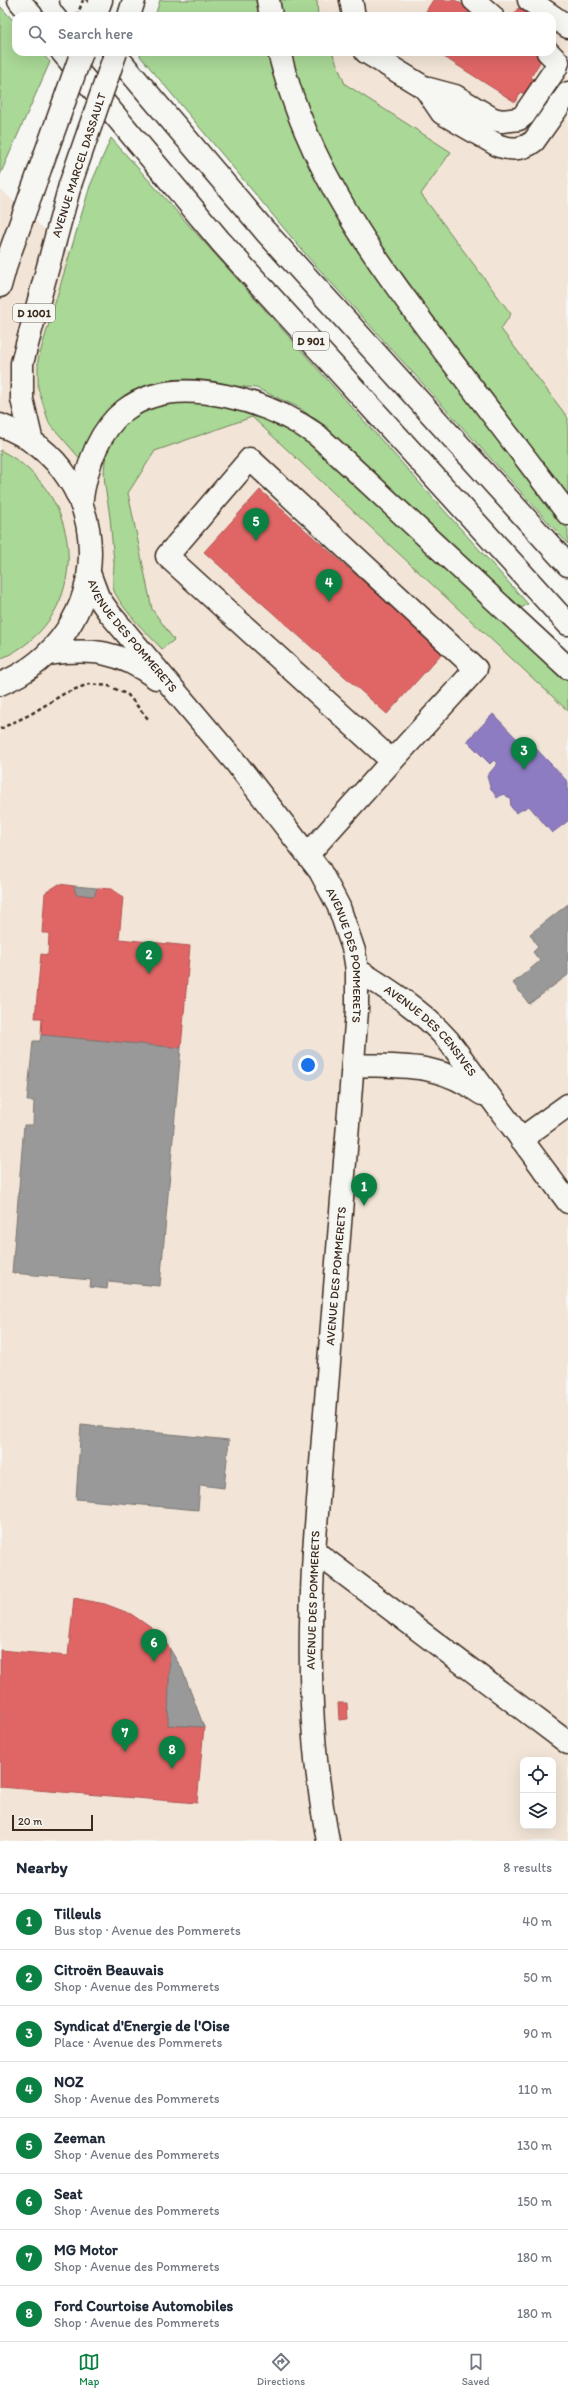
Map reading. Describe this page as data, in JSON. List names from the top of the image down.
{
  "streets": {
    "main road": [
      "AVENUE MARCEL DASSAULT",
      "D 1001",
      "D 901",
      "AVENUE DES POMMERETS",
      "AVENUE DES CENSIVES"
    ]
  },
  "crossings": [
    ["AVENUE DES POMMERETS", "AVENUE DES CENSIVES"]
  ],
  "scale_bar": "20 m",
  "page": {
    "search": "Search here",
    "pins": [
      "5",
      "4",
      "3",
      "2",
      "1",
      "6",
      "7",
      "8"
    ],
    "scale": "20 m",
    "heading": ["Nearby", "8 results"],
    "list": [
      {
        "mark": "1",
        "name": "Tilleuls",
        "note": "Bus stop · Avenue des Pommerets",
        "value": "40 m"
      },
      {
        "mark": "2",
        "name": "Citroën Beauvais",
        "note": "Shop · Avenue des Pommerets",
        "value": "50 m"
      },
      {
        "mark": "3",
        "name": "Syndicat d'Energie de l'Oise",
        "note": "Place · Avenue des Pommerets",
        "value": "90 m"
      },
      {
        "mark": "4",
        "name": "NOZ",
        "note": "Shop · Avenue des Pommerets",
        "value": "110 m"
      },
      {
        "mark": "5",
        "name": "Zeeman",
        "note": "Shop · Avenue des Pommerets",
        "value": "130 m"
      },
      {
        "mark": "6",
        "name": "Seat",
        "note": "Shop · Avenue des Pommerets",
        "value": "150 m"
      },
      {
        "mark": "7",
        "name": "MG Motor",
        "note": "Shop · Avenue des Pommerets",
        "value": "180 m"
      },
      {
        "mark": "8",
        "name": "Ford Courtoise Automobiles",
        "note": "Shop · Avenue des Pommerets",
        "value": "180 m"
      }
    ],
    "nav": ["Map", "Directions", "Saved"]
  }
}
